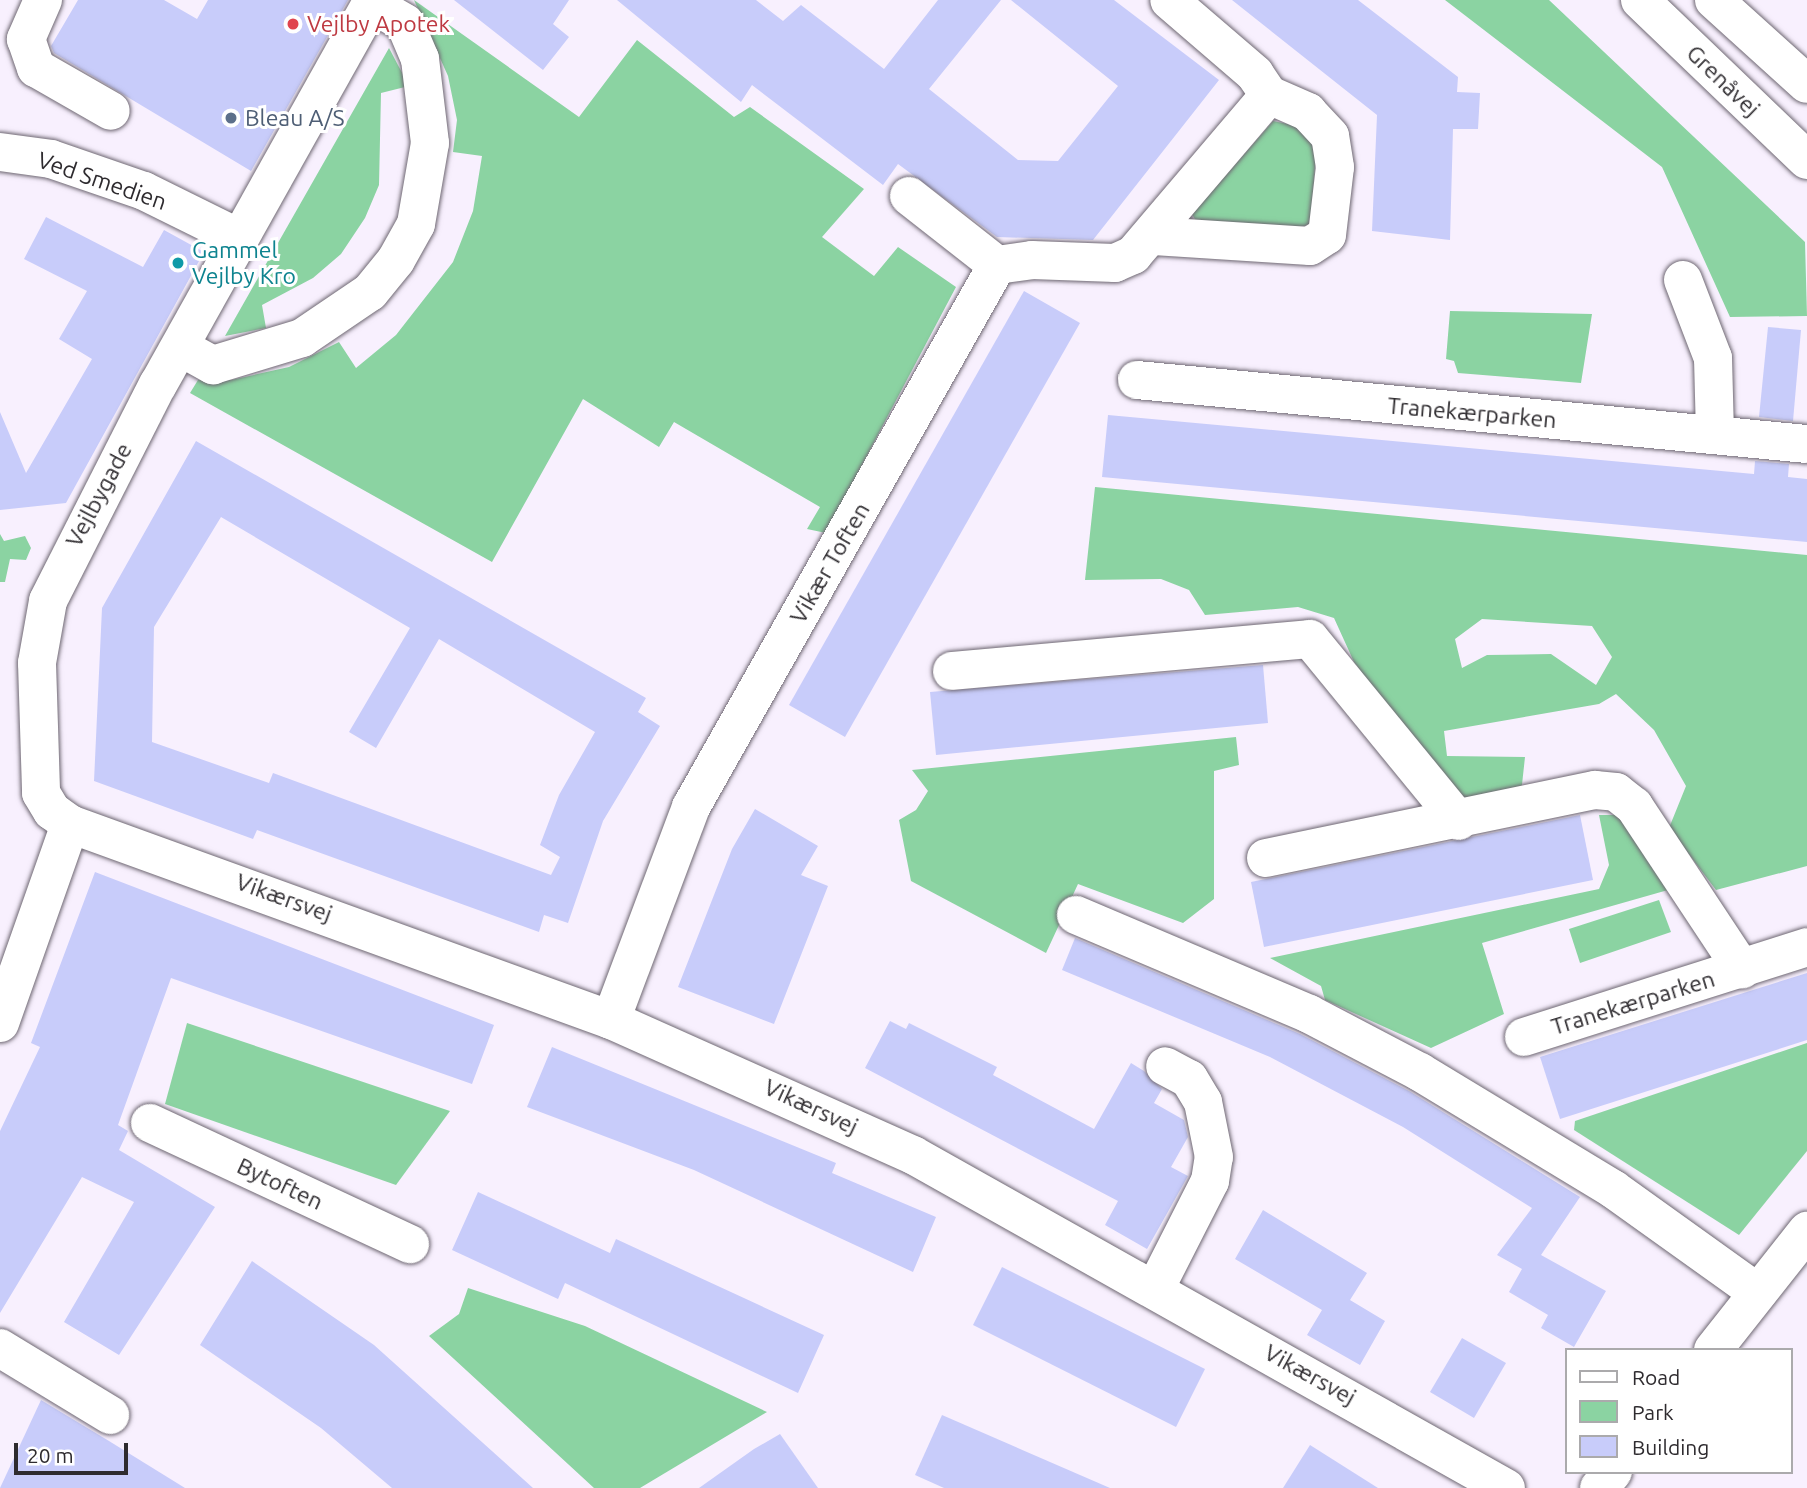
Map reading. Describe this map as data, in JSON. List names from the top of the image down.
{
  "streets": {
    "street": [
      "Grenåvej",
      "Ved Smedien",
      "Tranekærparken",
      "Vejlbygade",
      "Vikær Toften",
      "Vikærsvej",
      "Bytoften"
    ]
  },
  "crossings": [
    ["Ved Smedien", "Vejlbygade"],
    ["Vejlbygade", "Vikærsvej"],
    ["Vikær Toften", "Vikærsvej"]
  ],
  "places": ["Vejlby Apotek", "Bleau A/S", "Gammel Vejlby Kro"],
  "legend": ["Road", "Park", "Building"],
  "scale_bar": "20 m"
}
